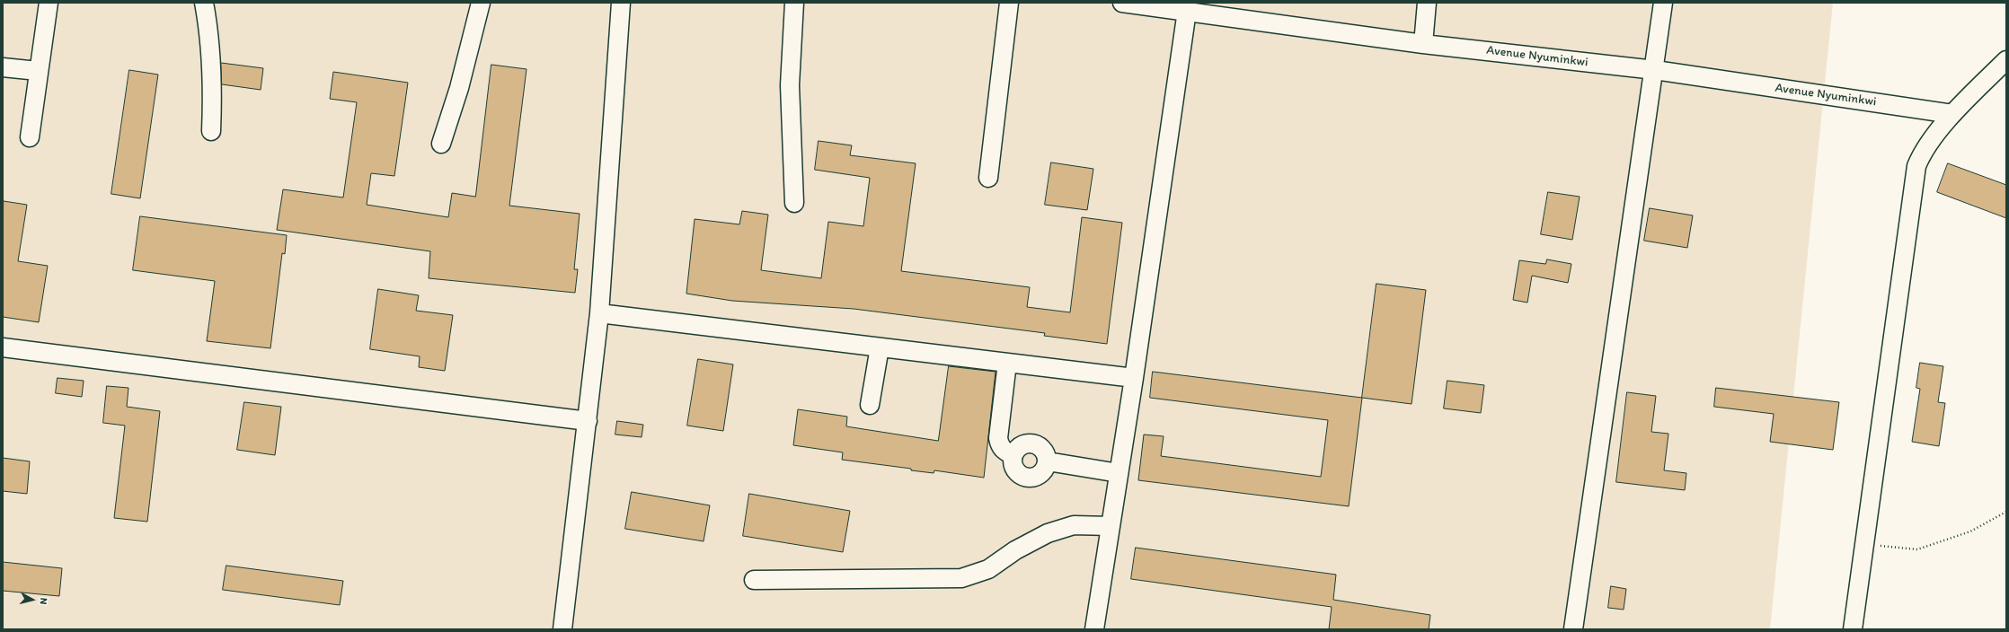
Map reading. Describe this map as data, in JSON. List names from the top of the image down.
{
  "streets": {
    "street": ["Avenue Nyuminkwi"]
  },
  "north": "right"
}
